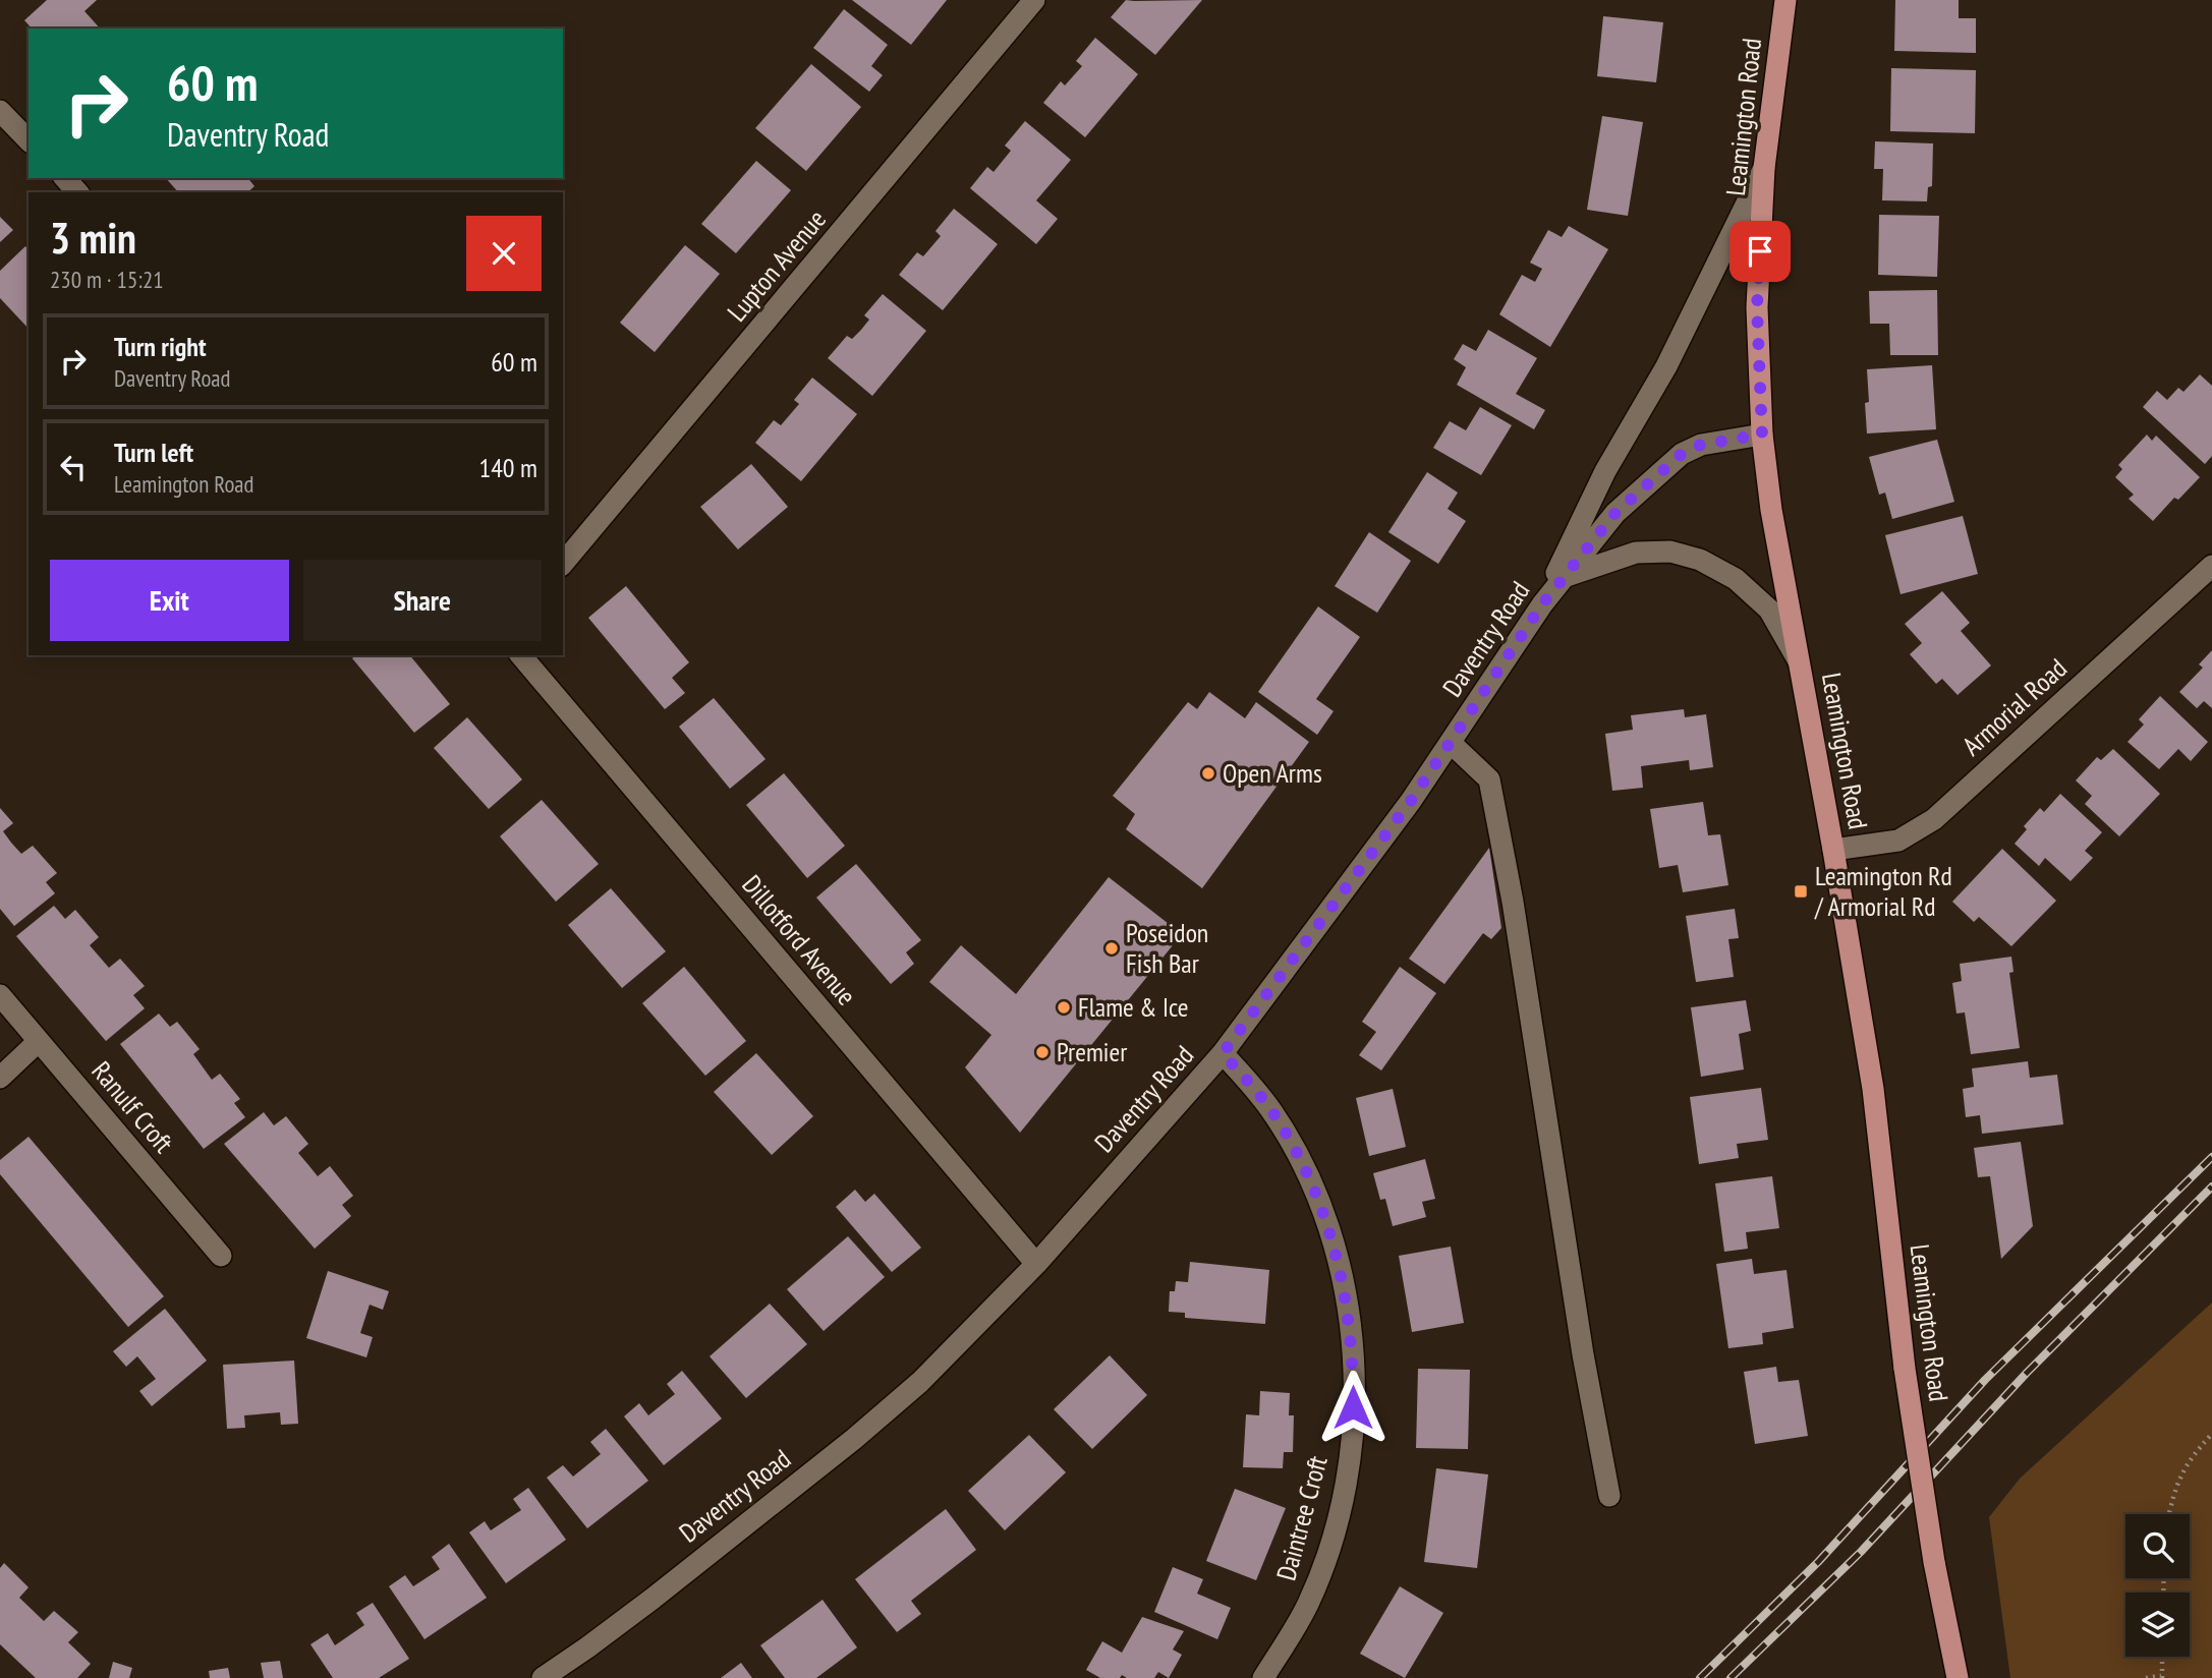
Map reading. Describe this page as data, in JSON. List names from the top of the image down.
{
  "streets": {
    "main road": ["Leamington Road"],
    "street": [
      "Lupton Avenue",
      "Daventry Road",
      "Armorial Road",
      "Dillotford Avenue",
      "Ranulf Croft",
      "Daintree Croft"
    ]
  },
  "crossings": [
    ["Leamington Road", "Daventry Road"],
    ["Leamington Road", "Armorial Road"],
    ["Daventry Road", "Dillotford Avenue"],
    ["Daventry Road", "Daintree Croft"]
  ],
  "places": {
    "other": [
      "Open Arms",
      "Poseidon Fish Bar",
      "Flame & Ice",
      "Premier"
    ],
    "transit": ["Leamington Rd / Armorial Rd"]
  },
  "page": {
    "turn": ["60 m", "Daventry Road"],
    "heading": ["3 min", "230 m · 15:21"],
    "list": [
      {
        "name": "Turn right",
        "note": "Daventry Road",
        "value": "60 m"
      },
      {
        "name": "Turn left",
        "note": "Leamington Road",
        "value": "140 m"
      }
    ],
    "buttons": ["Exit", "Share"]
  }
}
